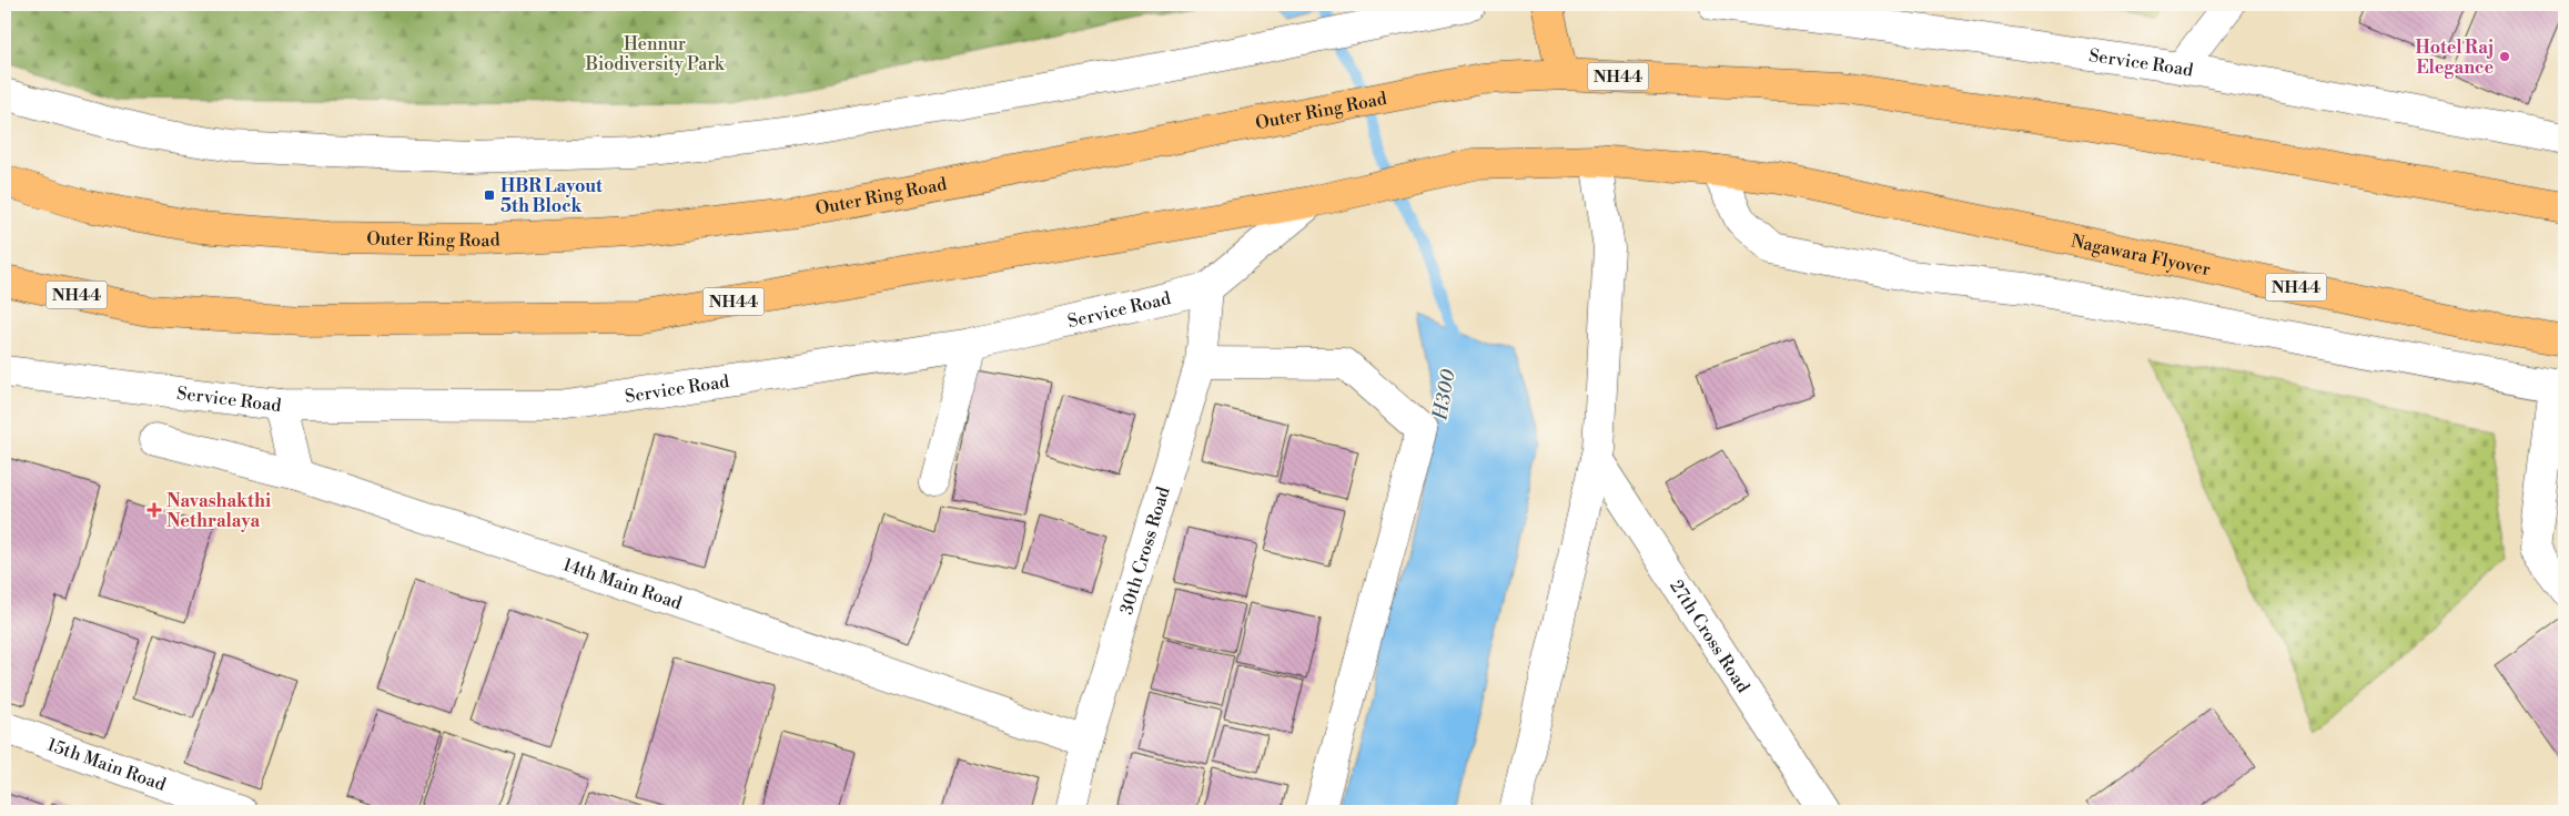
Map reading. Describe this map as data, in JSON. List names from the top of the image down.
{
  "streets": {
    "highway": ["NH44", "Outer Ring Road", "Nagawara Flyover"],
    "street": [
      "Service Road",
      "30th Cross Road",
      "14th Main Road",
      "27th Cross Road",
      "15th Main Road"
    ]
  },
  "crossings": [
    ["Service Road", "NH44"],
    ["Service Road", "30th Cross Road"],
    ["NH44", "Nagawara Flyover"],
    ["30th Cross Road", "14th Main Road"]
  ],
  "water": ["H300"],
  "parks": ["Hennur Biodiversity Park"],
  "places": {
    "other": ["Hotel Raj Elegance"],
    "transit": ["HBR Layout 5th Block"],
    "health": ["Navashakthi Nethralaya"]
  }
}
